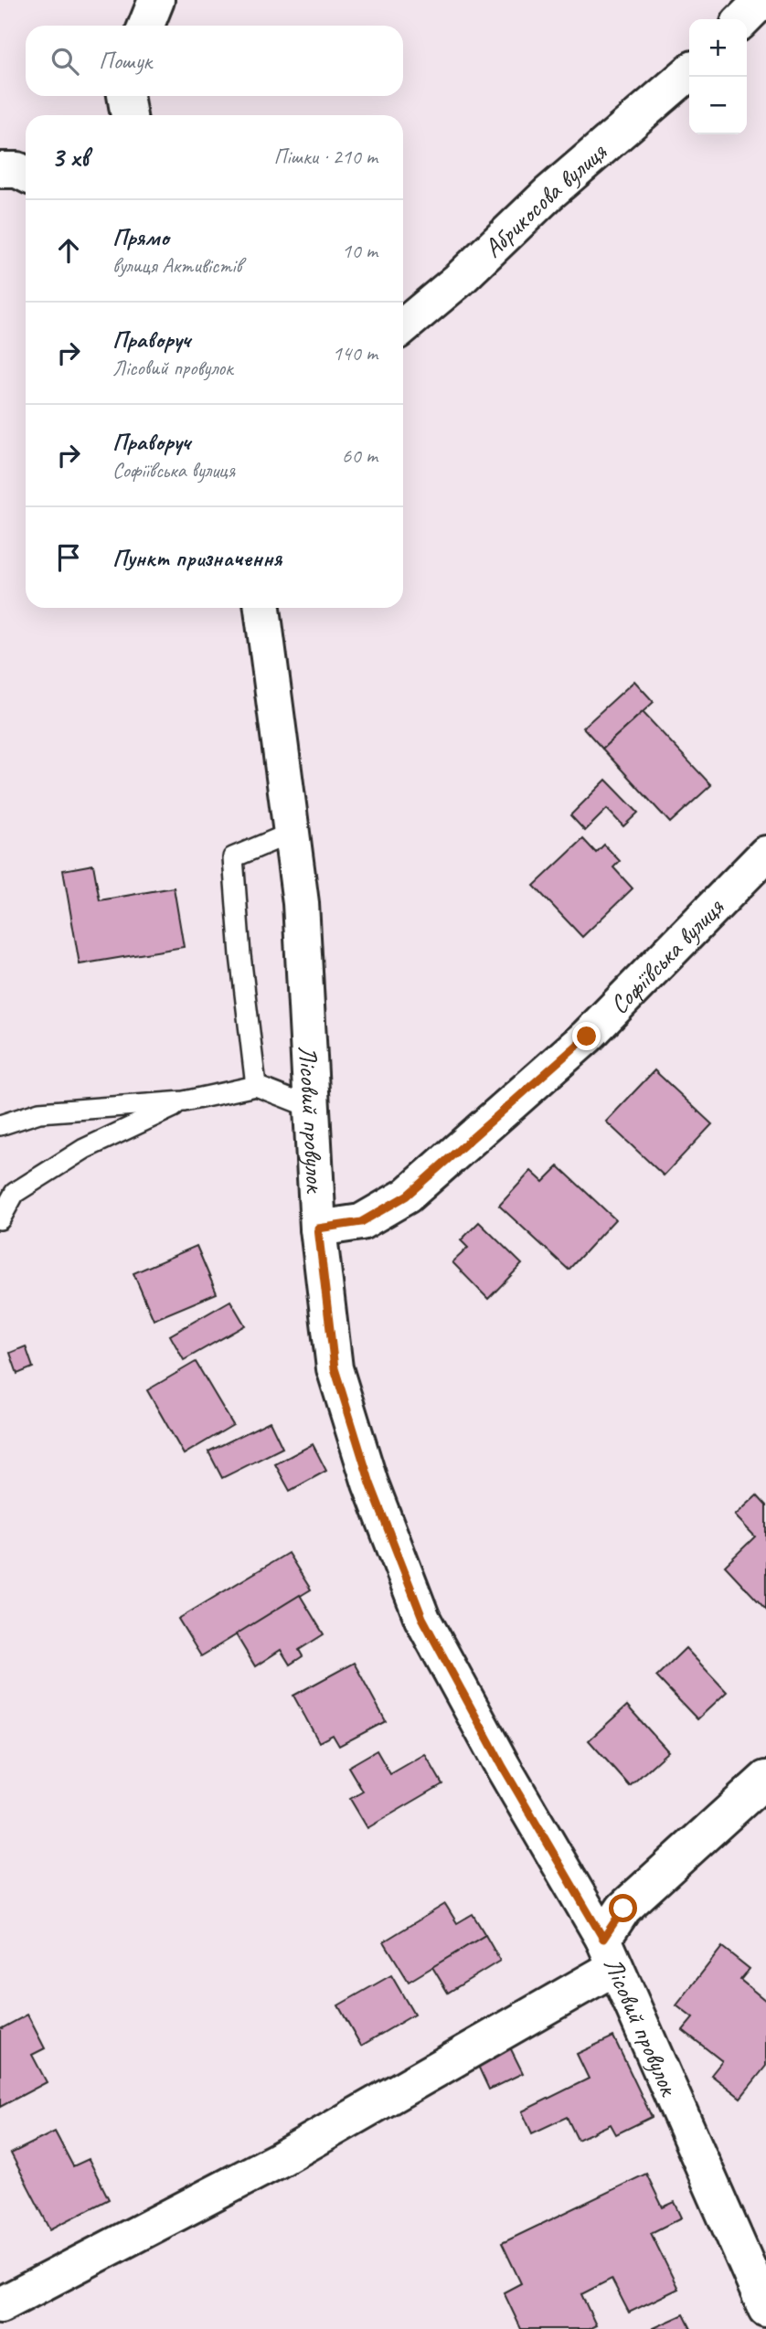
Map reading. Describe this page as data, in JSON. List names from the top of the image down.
{
  "streets": {
    "street": ["Абрикосова вулиця", "Софіївська вулиця", "Лісовий провулок"]
  },
  "crossings": [
    ["Софіївська вулиця", "Лісовий провулок"]
  ],
  "page": {
    "map_buttons": ["+", "−"],
    "search": "Пошук",
    "heading": ["3 хв", "Пішки · 210 m"],
    "list": [
      ["Прямо", "вулиця Активістів", "10 m"],
      ["Праворуч", "Лісовий провулок", "140 m"],
      ["Праворуч", "Софіївська вулиця", "60 m"],
      "Пункт призначення"
    ]
  }
}
